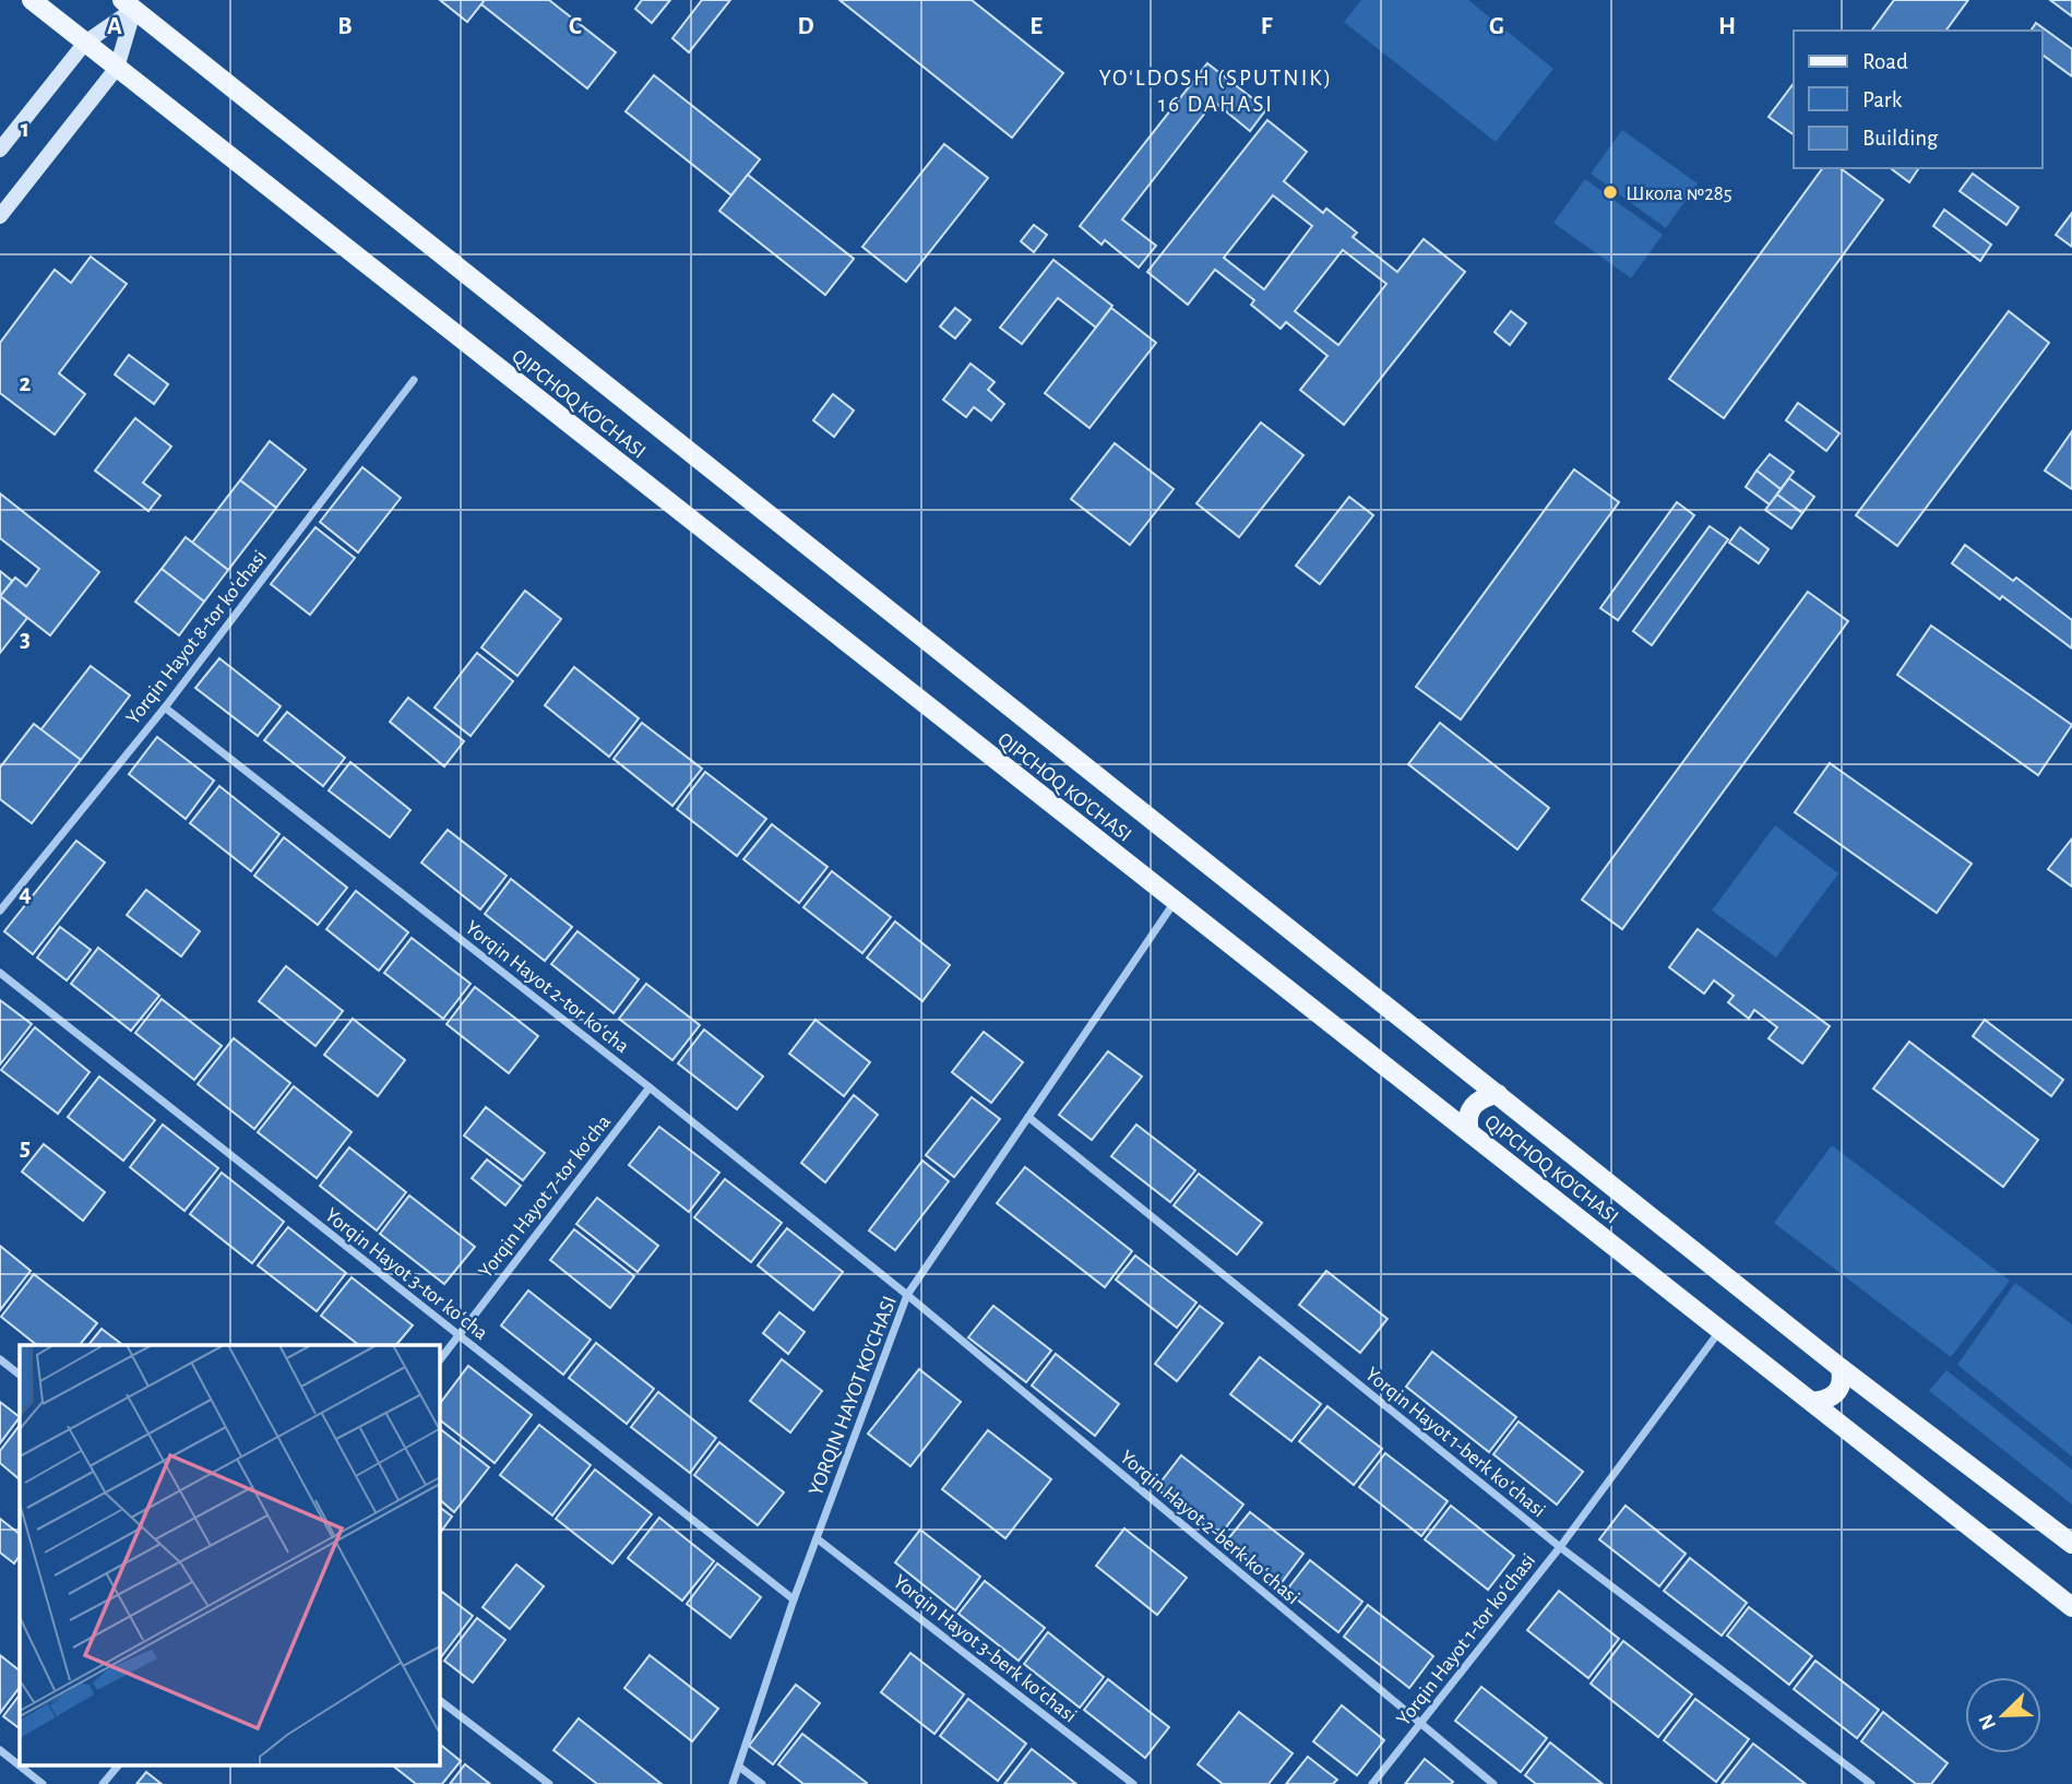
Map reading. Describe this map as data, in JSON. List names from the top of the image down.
{
  "streets": {
    "main road": ["QIPCHOQ KO'CHASI"],
    "street": [
      "Yorqin Hayot 8-tor koʻchasi",
      "Yorqin Hayot 2-tor koʻcha",
      "Yorqin Hayot 7-tor koʻcha",
      "Yorqin Hayot 3-tor koʻcha",
      "YORQIN HAYOT KO'CHASI",
      "Yorqin Hayot 1-berk koʻchasi",
      "Yorqin Hayot 2-berk koʻchasi",
      "Yorqin Hayot 1-tor koʻchasi",
      "Yorqin Hayot 3-berk koʻchasi"
    ]
  },
  "crossings": [
    ["QIPCHOQ KO'CHASI", "YORQIN HAYOT KO'CHASI"],
    ["QIPCHOQ KO'CHASI", "Yorqin Hayot 1-tor koʻchasi"],
    ["Yorqin Hayot 8-tor koʻchasi", "Yorqin Hayot 2-tor koʻcha"],
    ["Yorqin Hayot 2-tor koʻcha", "Yorqin Hayot 7-tor koʻcha"],
    ["Yorqin Hayot 2-tor koʻcha", "YORQIN HAYOT KO'CHASI"],
    ["Yorqin Hayot 2-tor koʻcha", "Yorqin Hayot 2-berk koʻchasi"],
    ["Yorqin Hayot 7-tor koʻcha", "Yorqin Hayot 3-tor koʻcha"],
    ["Yorqin Hayot 3-tor koʻcha", "YORQIN HAYOT KO'CHASI"],
    ["YORQIN HAYOT KO'CHASI", "Yorqin Hayot 1-berk koʻchasi"],
    ["YORQIN HAYOT KO'CHASI", "Yorqin Hayot 2-berk koʻchasi"],
    ["YORQIN HAYOT KO'CHASI", "Yorqin Hayot 3-berk koʻchasi"],
    ["Yorqin Hayot 1-berk koʻchasi", "Yorqin Hayot 1-tor koʻchasi"],
    ["Yorqin Hayot 2-berk koʻchasi", "Yorqin Hayot 1-tor koʻchasi"]
  ],
  "districts": ["YO‘LDOSH (SPUTNIK) 16 DAHASI"],
  "places": ["Школа №285"],
  "legend": ["Road", "Park", "Building"],
  "north": "bottom left",
  "grid": {
    "columns": [
      "A",
      "B",
      "C",
      "D",
      "E",
      "F",
      "G",
      "H"
    ],
    "rows": [
      "1",
      "2",
      "3",
      "4",
      "5"
    ]
  }
}
